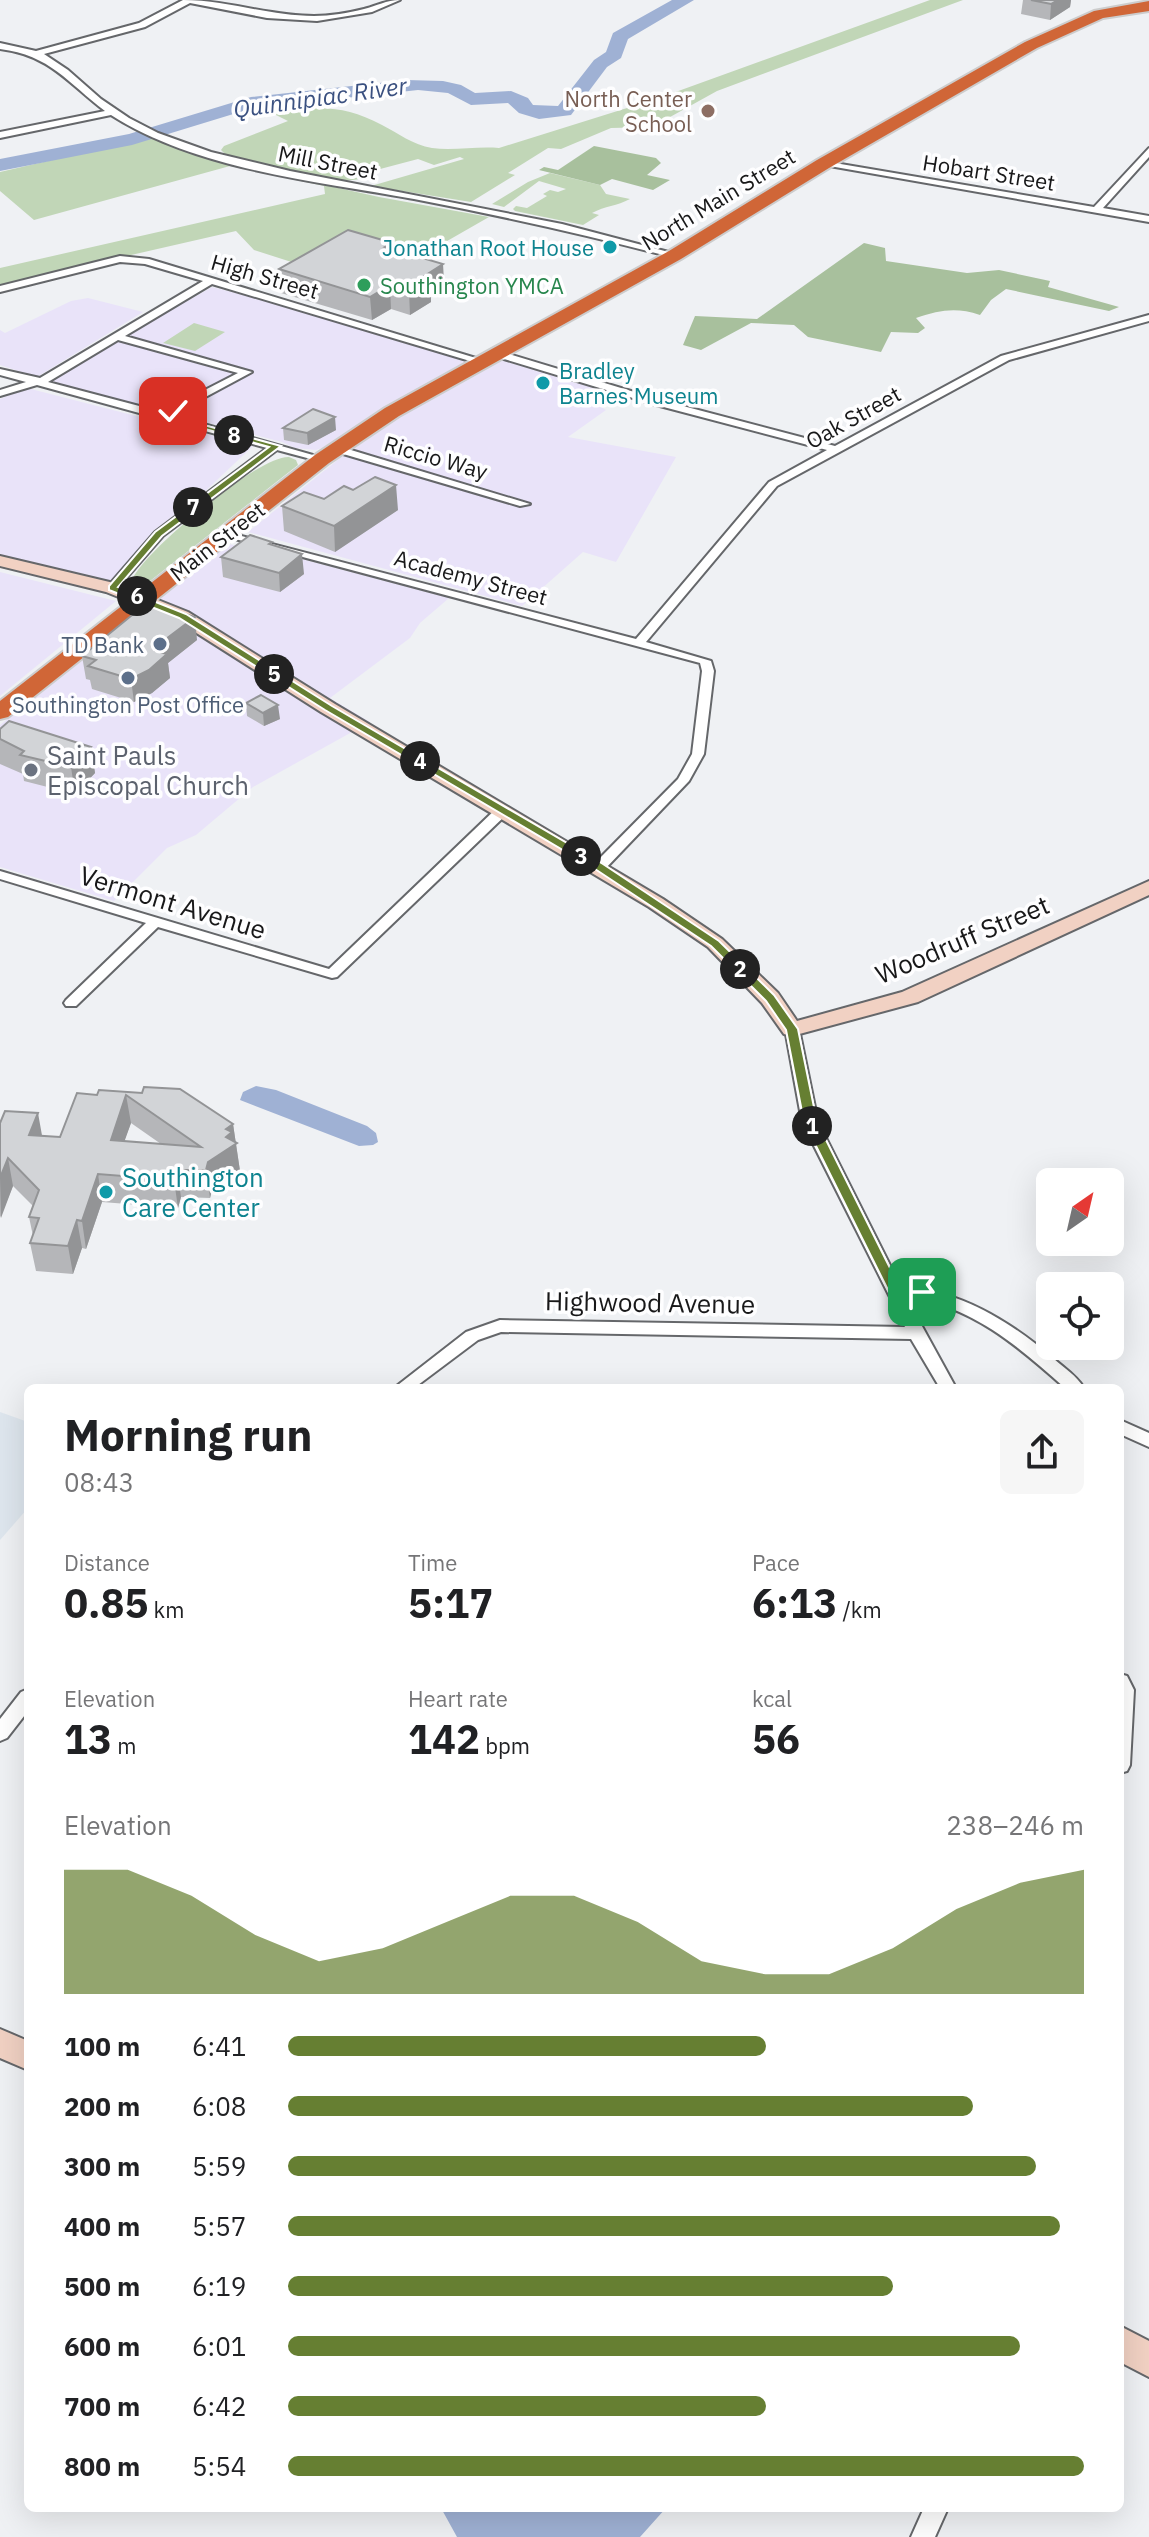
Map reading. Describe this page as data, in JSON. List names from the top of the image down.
{
  "streets": {
    "highway": ["North Main Street", "Main Street"],
    "street": [
      "Mill Street",
      "Hobart Street",
      "High Street",
      "Oak Street",
      "Riccio Way",
      "Academy Street",
      "Vermont Avenue",
      "Woodruff Street",
      "Highwood Avenue"
    ]
  },
  "crossings": [
    ["Mill Street", "North Main Street"],
    ["Hobart Street", "North Main Street"],
    ["North Main Street", "High Street"],
    ["North Main Street", "Riccio Way"],
    ["North Main Street", "Main Street"],
    ["High Street", "Oak Street"],
    ["Oak Street", "Academy Street"],
    ["Riccio Way", "Main Street"],
    ["Main Street", "Academy Street"]
  ],
  "water": ["Quinnipiac River"],
  "places": [
    "North Center School",
    "Jonathan Root House",
    "Southington YMCA",
    "Bradley Barnes Museum",
    "TD Bank",
    "Southington Post Office",
    "Saint Pauls Episcopal Church",
    "Southington Care Center"
  ],
  "north": "top right",
  "page": {
    "pins": [
      "8",
      "7",
      "6",
      "5",
      "4",
      "3",
      "2",
      "1"
    ],
    "heading": ["Morning run", "08:43"],
    "stats": [
      ["Distance", "0.85 km"],
      ["Time", "5:17"],
      ["Pace", "6:13 /km"],
      ["Elevation", "13 m"],
      ["Heart rate", "142 bpm"],
      ["kcal", "56"]
    ],
    "chart": ["Elevation", "238–246 m"],
    "list": [
      {
        "name": "100 m",
        "note": "6:41"
      },
      {
        "name": "200 m",
        "note": "6:08"
      },
      {
        "name": "300 m",
        "note": "5:59"
      },
      {
        "name": "400 m",
        "note": "5:57"
      },
      {
        "name": "500 m",
        "note": "6:19"
      },
      {
        "name": "600 m",
        "note": "6:01"
      },
      {
        "name": "700 m",
        "note": "6:42"
      },
      {
        "name": "800 m",
        "note": "5:54"
      }
    ]
  }
}
